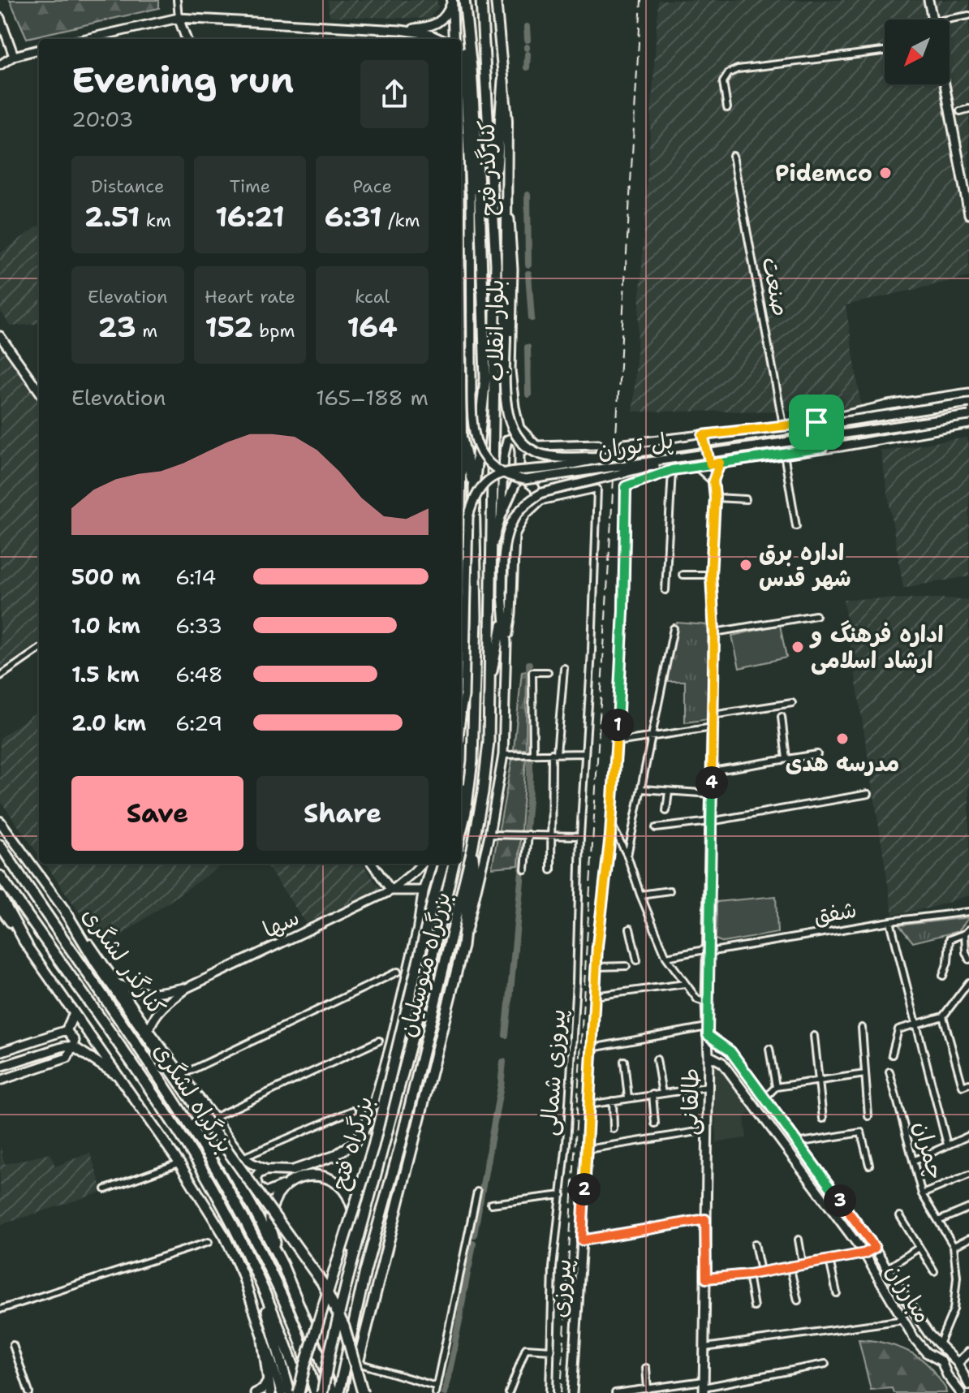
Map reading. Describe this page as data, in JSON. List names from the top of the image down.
{
  "streets": {
    "highway": ["بزرگراه متوسلیان", "بزرگراه لشگری", "بزرگراه فتح"],
    "main road": ["کنارگذر فتح", "پل توران", "کنارگذر لشگری"],
    "street": [
      "صنعت",
      "بلوار انقلاب",
      "شفق",
      "سها",
      "پیروزی شمالی",
      "طالقانی",
      "چمران",
      "پیروزی",
      "مبارزان"
    ]
  },
  "crossings": [
    ["کنارگذر فتح", "بلوار انقلاب"],
    ["کنارگذر فتح", "پل توران"],
    ["شفق", "طالقانی"],
    ["سها", "کنارگذر لشگری"],
    ["بزرگراه لشگری", "بزرگراه فتح"],
    ["طالقانی", "مبارزان"],
    ["چمران", "مبارزان"]
  ],
  "places": [
    "Pidemco",
    "اداره برق شهر قدس",
    "اداره فرهنگ و ارشاد اسلامی",
    "مدرسه هدی"
  ],
  "north": "bottom left",
  "page": {
    "heading": ["Evening run", "20:03"],
    "stats": [
      ["Distance", "2.51 km"],
      ["Time", "16:21"],
      ["Pace", "6:31 /km"],
      ["Elevation", "23 m"],
      ["Heart rate", "152 bpm"],
      ["kcal", "164"]
    ],
    "chart": ["Elevation", "165–188 m"],
    "list": [
      {
        "name": "500 m",
        "note": "6:14"
      },
      {
        "name": "1.0 km",
        "note": "6:33"
      },
      {
        "name": "1.5 km",
        "note": "6:48"
      },
      {
        "name": "2.0 km",
        "note": "6:29"
      }
    ],
    "pins": [
      "1",
      "4",
      "2",
      "3"
    ],
    "buttons": ["Save", "Share"]
  }
}
